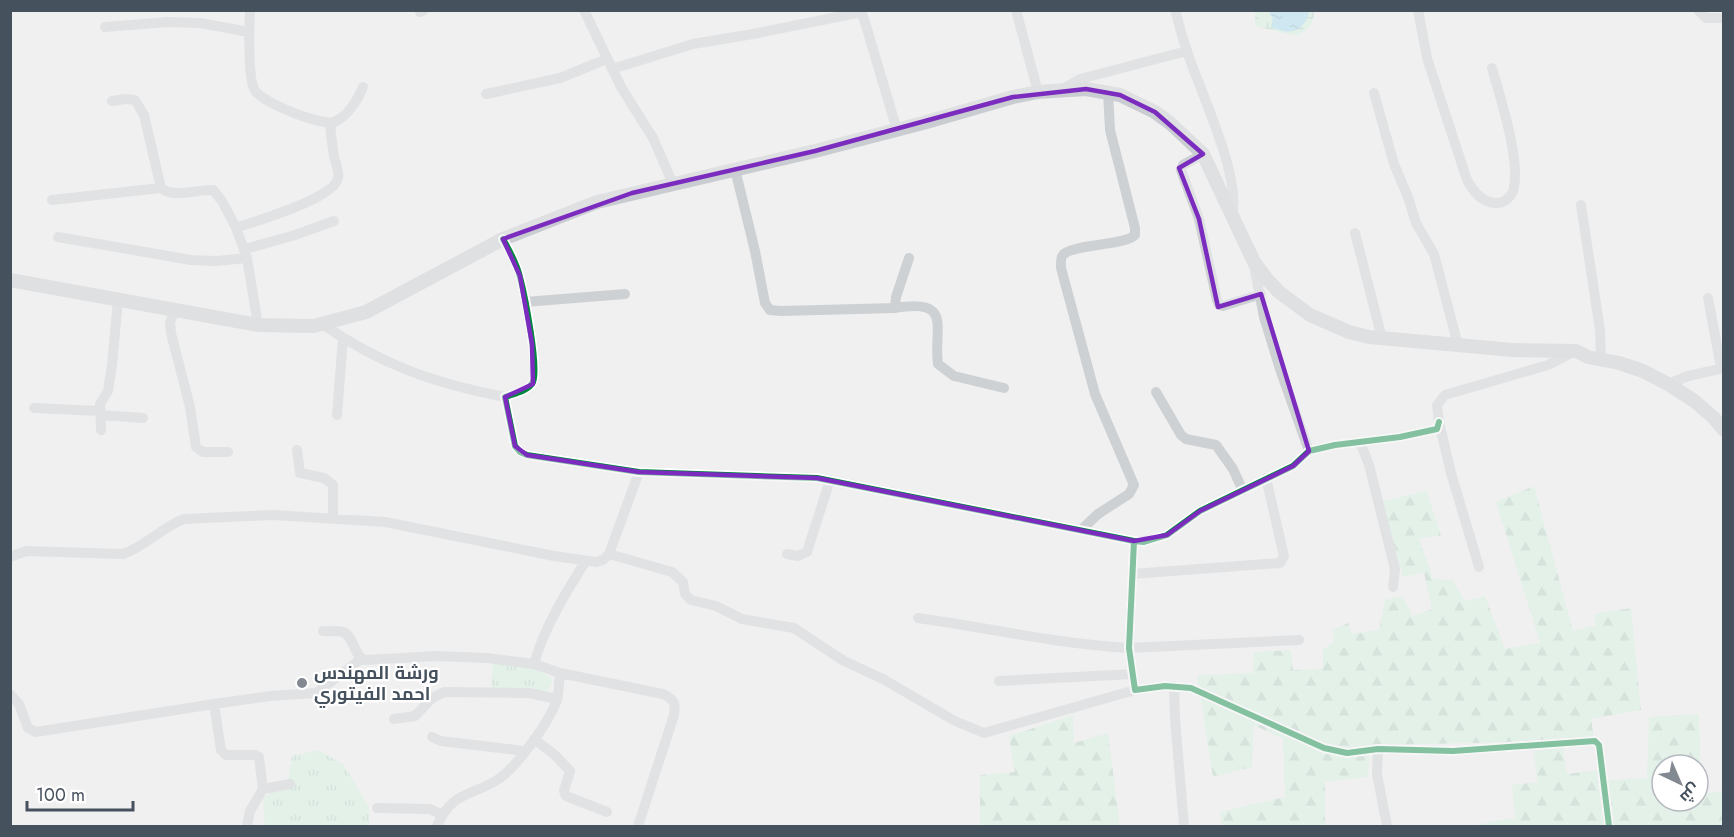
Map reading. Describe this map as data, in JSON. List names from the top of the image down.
{
  "places": ["ورشة المهندس احمد الفيتوري"],
  "scale_bar": "100 m",
  "north": "bottom right"
}
